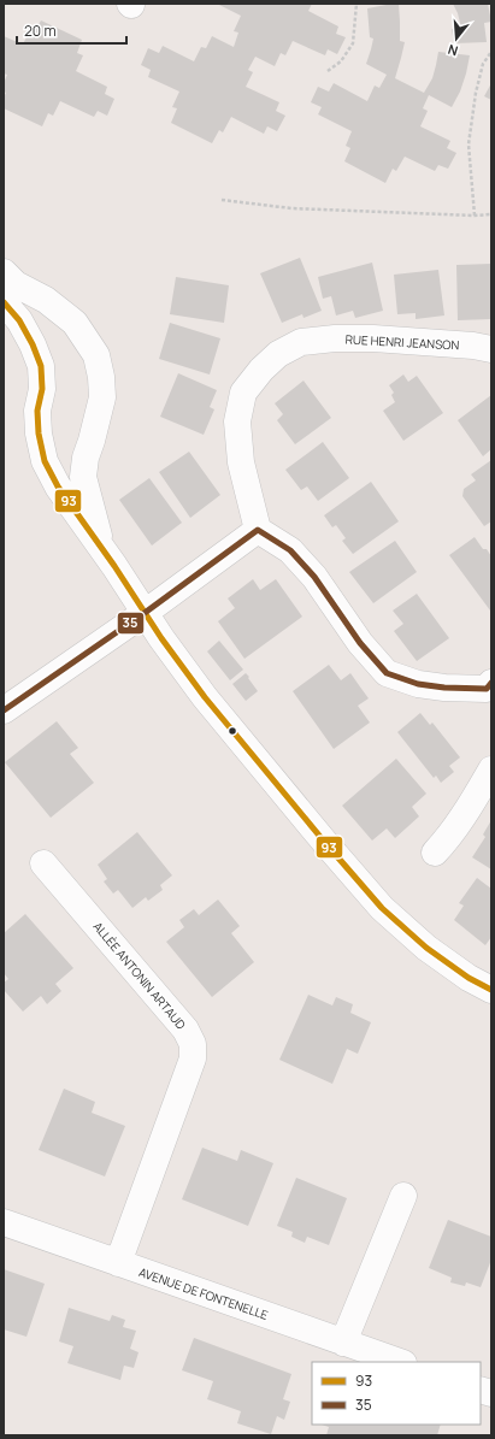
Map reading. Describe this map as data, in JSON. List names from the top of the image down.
{
  "streets": {
    "street": ["RUE HENRI JEANSON", "ALLÉE ANTONIN ARTAUD", "AVENUE DE FONTENELLE"]
  },
  "crossings": [
    ["ALLÉE ANTONIN ARTAUD", "AVENUE DE FONTENELLE"]
  ],
  "lines": ["transit line 93", "transit line 35"],
  "legend": ["93", "35"],
  "scale_bar": "20 m",
  "north": "bottom"
}
